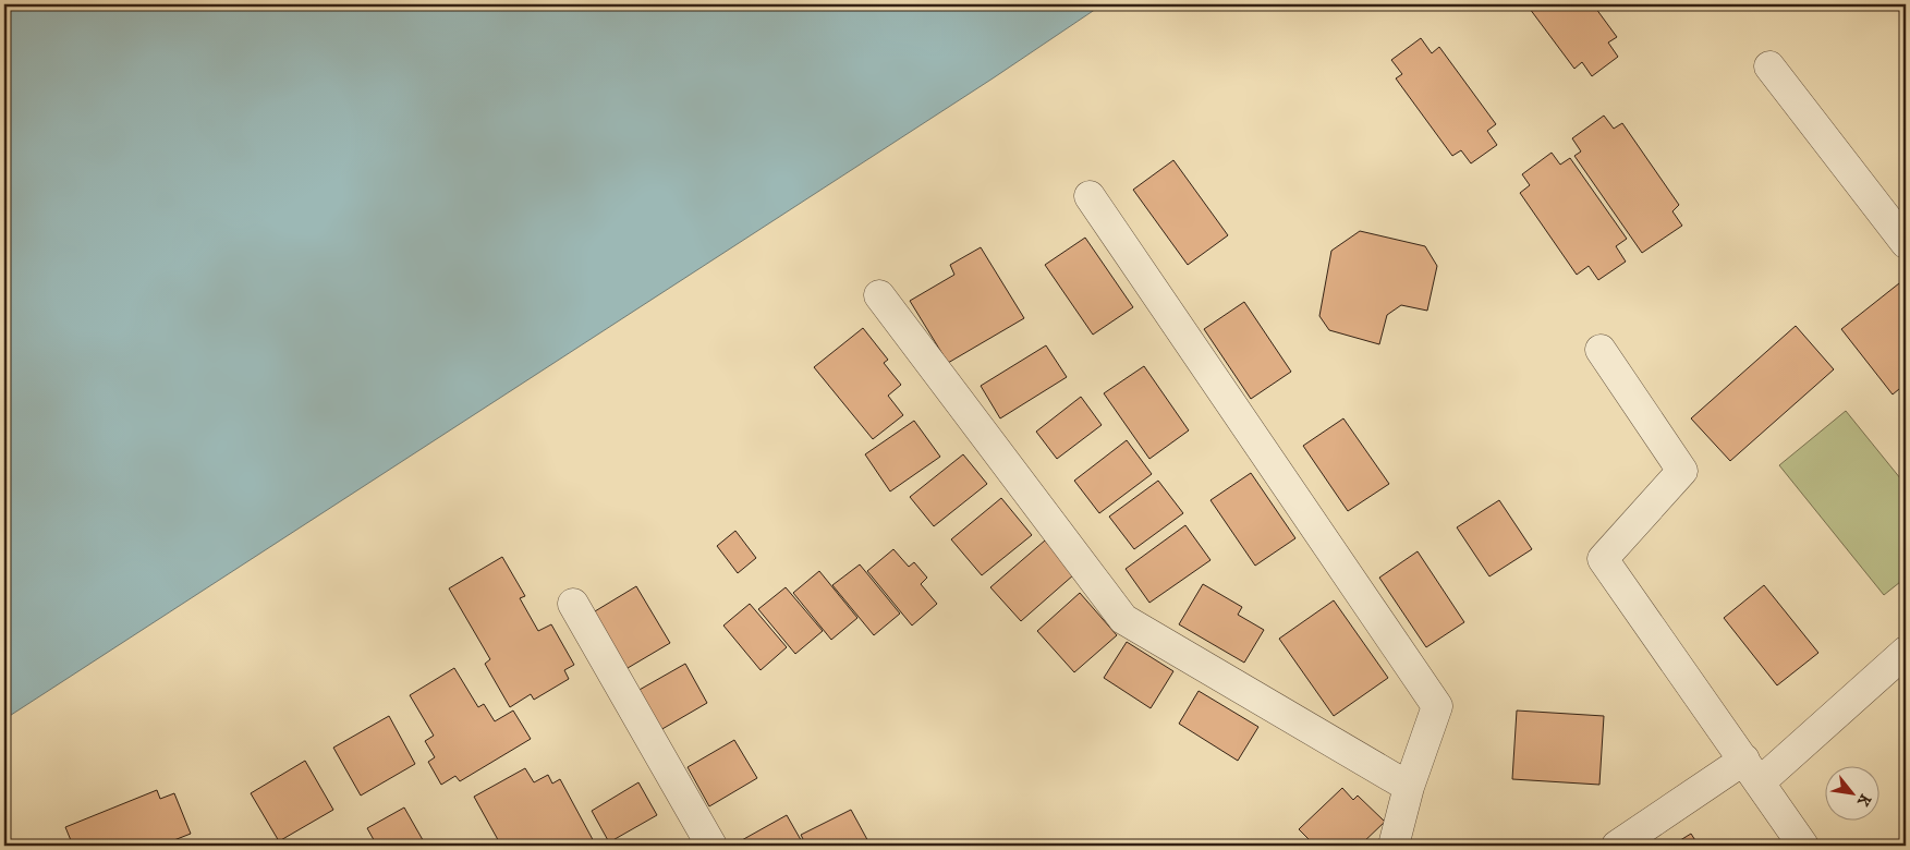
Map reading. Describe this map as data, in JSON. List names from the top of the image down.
{
  "north": "bottom right"
}
